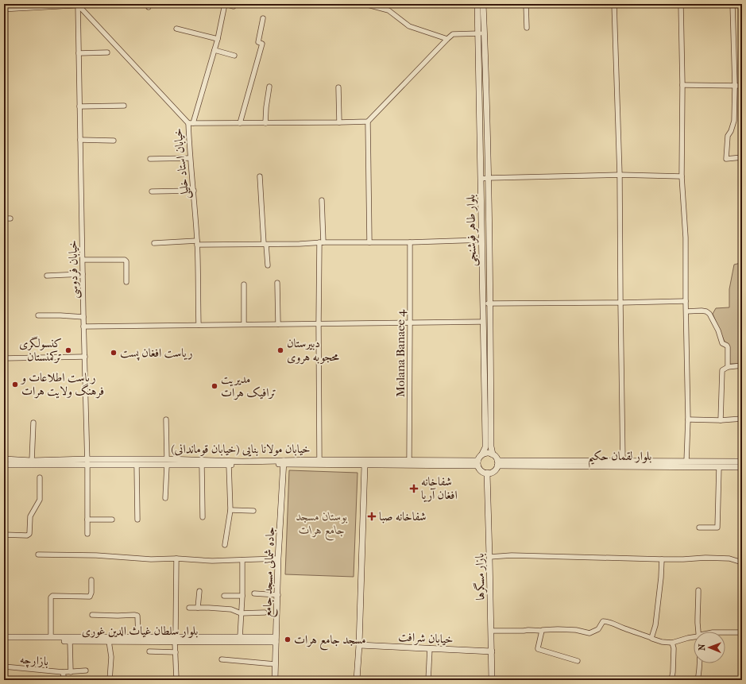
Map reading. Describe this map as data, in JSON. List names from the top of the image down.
{
  "streets": {
    "street": [
      "خیابان استاد خلیلی",
      "بلوار طاهر فوشنجی",
      "خیابان فردوسی",
      "Molana Banaee 4",
      "خیابان مولانا بنایی (خیابان قوماندانی)",
      "بلوار لقمان حکیم",
      "جاده شمالی مسجد جامع",
      "بازار مسگرها",
      "بلوار سلطان غیاث الدین غوری",
      "خیابان شرافت",
      "بازارچه"
    ]
  },
  "crossings": [
    ["خیابان استاد خلیلی", "خیابان فردوسی"],
    ["بلوار طاهر فوشنجی", "خیابان مولانا بنایی (خیابان قوماندانی)"],
    ["بلوار طاهر فوشنجی", "بلوار لقمان حکیم"],
    ["بلوار طاهر فوشنجی", "بازار مسگرها"],
    ["خیابان فردوسی", "خیابان مولانا بنایی (خیابان قوماندانی)"],
    ["Molana Banaee 4", "خیابان مولانا بنایی (خیابان قوماندانی)"],
    ["خیابان مولانا بنایی (خیابان قوماندانی)", "بلوار لقمان حکیم"],
    ["خیابان مولانا بنایی (خیابان قوماندانی)", "جاده شمالی مسجد جامع"],
    ["خیابان مولانا بنایی (خیابان قوماندانی)", "بازار مسگرها"],
    ["بلوار لقمان حکیم", "بازار مسگرها"],
    ["جاده شمالی مسجد جامع", "بلوار سلطان غیاث الدین غوری"],
    ["بازار مسگرها", "خیابان شرافت"]
  ],
  "parks": ["بوستان مسجد جامع هرات"],
  "places": {
    "other": [
      "کنسولگری ترکمنستان",
      "دبیرستان محجوبه هروی",
      "ریاست افغان پست",
      "ریاست اطلاعات و فرهنگ ولایت هرات",
      "مدیریت ترافیک هرات",
      "مسجد جامع هرات"
    ],
    "health": ["شفاخانه افغان آریا", "شفاخانه صبا"]
  },
  "north": "left"
}
